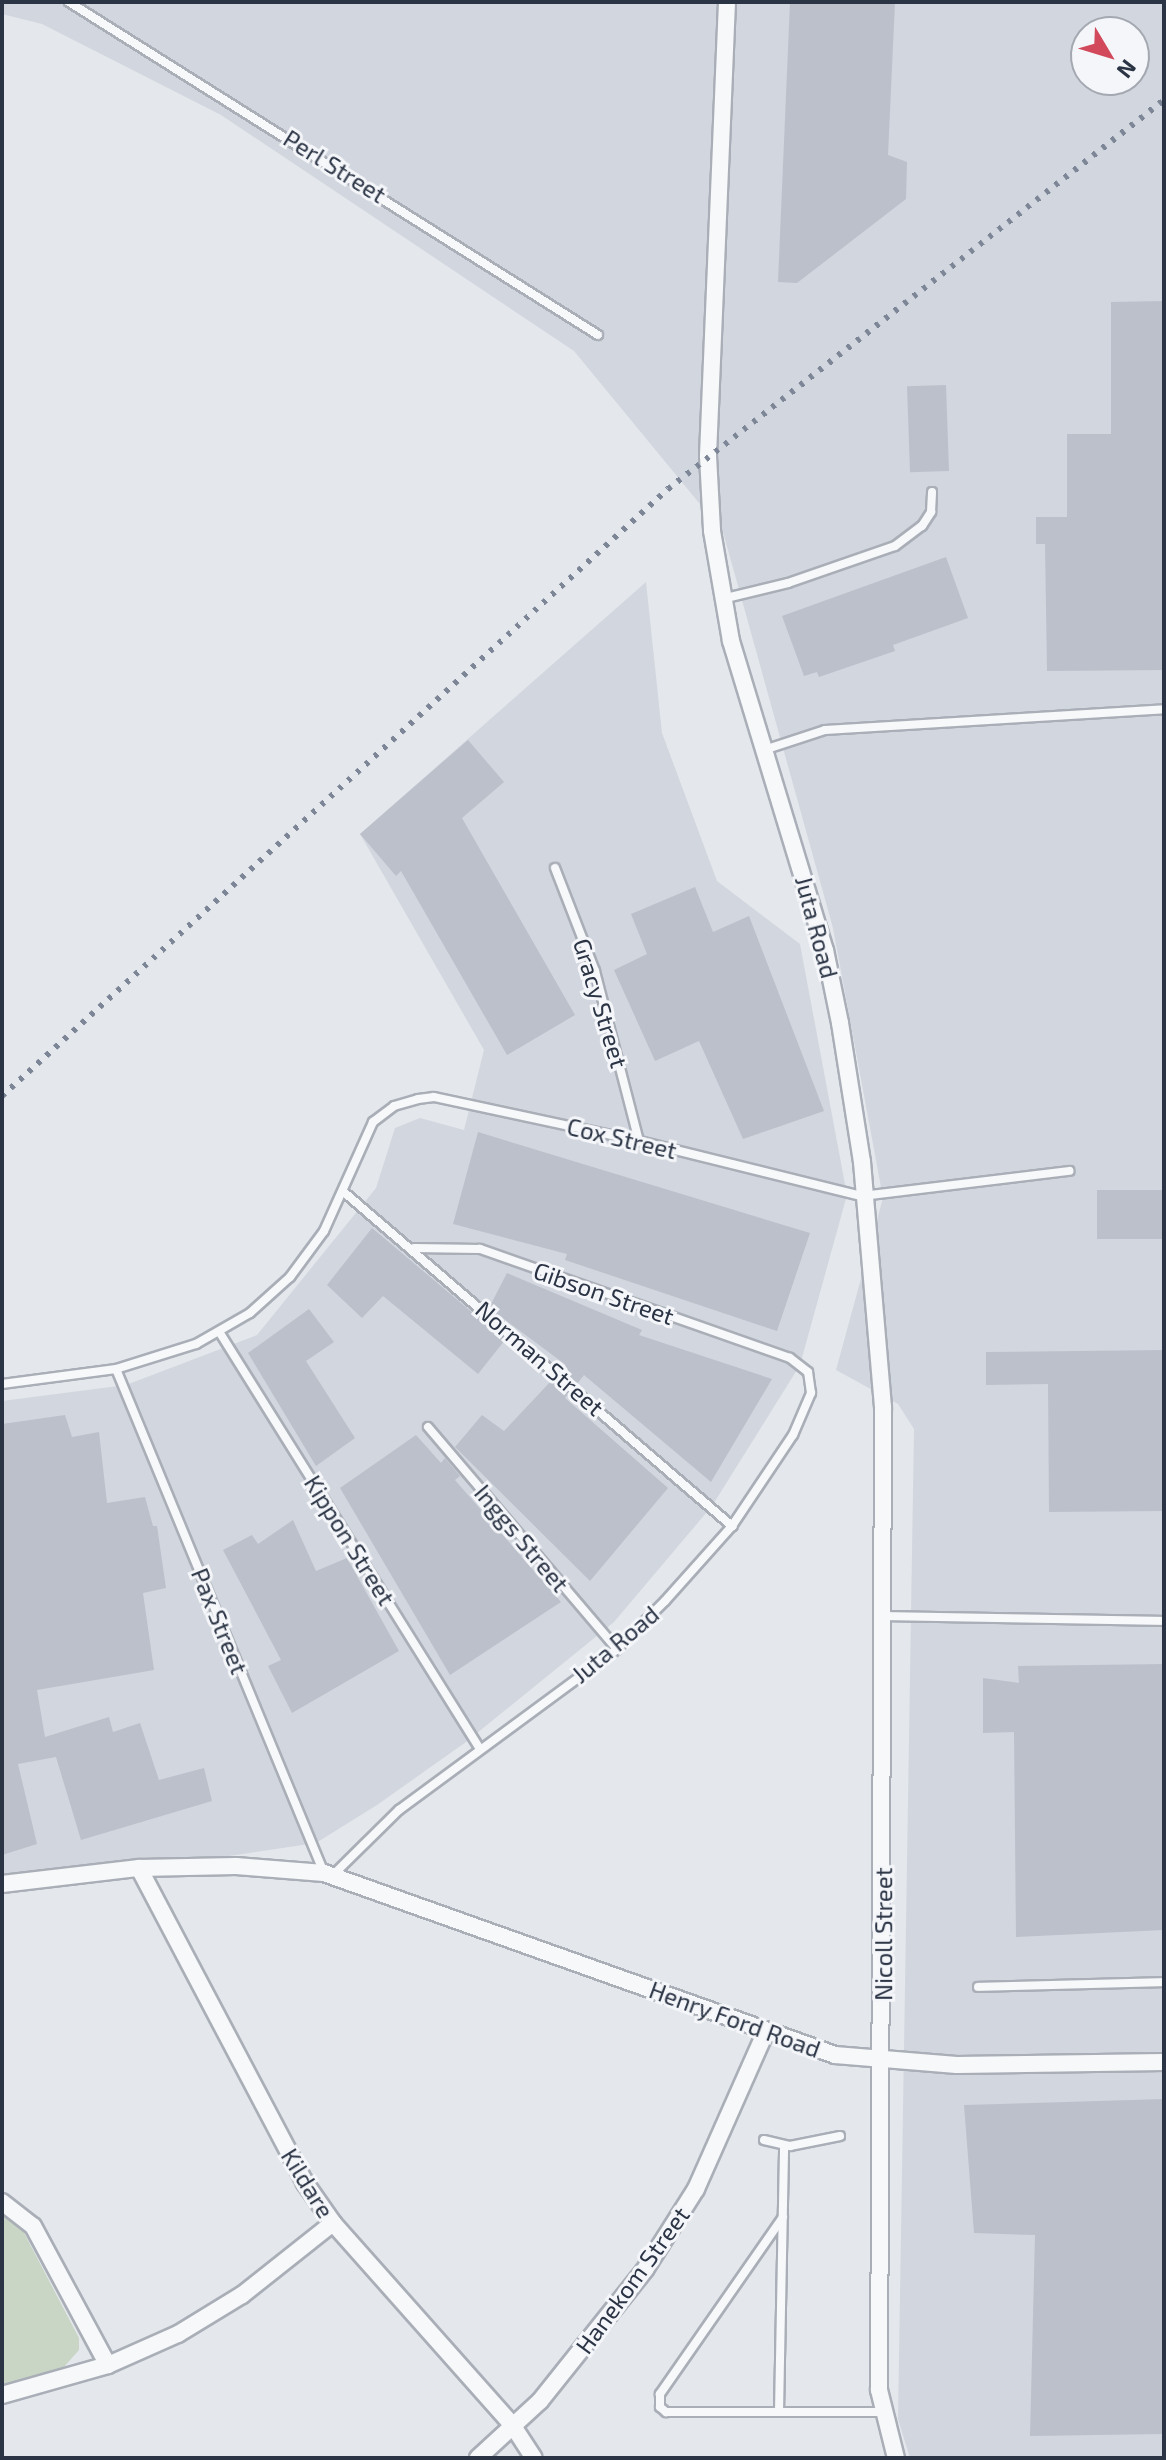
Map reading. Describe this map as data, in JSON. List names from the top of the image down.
{
  "streets": {
    "street": [
      "Juta Road",
      "Nicoll Street",
      "Henry Ford Road",
      "Kildare",
      "Hanekom Street"
    ],
    "lane": [
      "Perl Street",
      "Gracy Street",
      "Cox Street",
      "Gibson Street",
      "Norman Street",
      "Inggs Street",
      "Kippon Street",
      "Pax Street"
    ]
  },
  "crossings": [
    ["Juta Road", "Cox Street"],
    ["Juta Road", "Gibson Street"],
    ["Juta Road", "Norman Street"],
    ["Juta Road", "Inggs Street"],
    ["Juta Road", "Kippon Street"],
    ["Juta Road", "Pax Street"],
    ["Juta Road", "Nicoll Street"],
    ["Juta Road", "Henry Ford Road"],
    ["Gracy Street", "Cox Street"],
    ["Cox Street", "Norman Street"],
    ["Gibson Street", "Norman Street"],
    ["Pax Street", "Henry Ford Road"],
    ["Nicoll Street", "Henry Ford Road"],
    ["Henry Ford Road", "Hanekom Street"],
    ["Kildare", "Hanekom Street"]
  ],
  "north": "bottom right"
}
